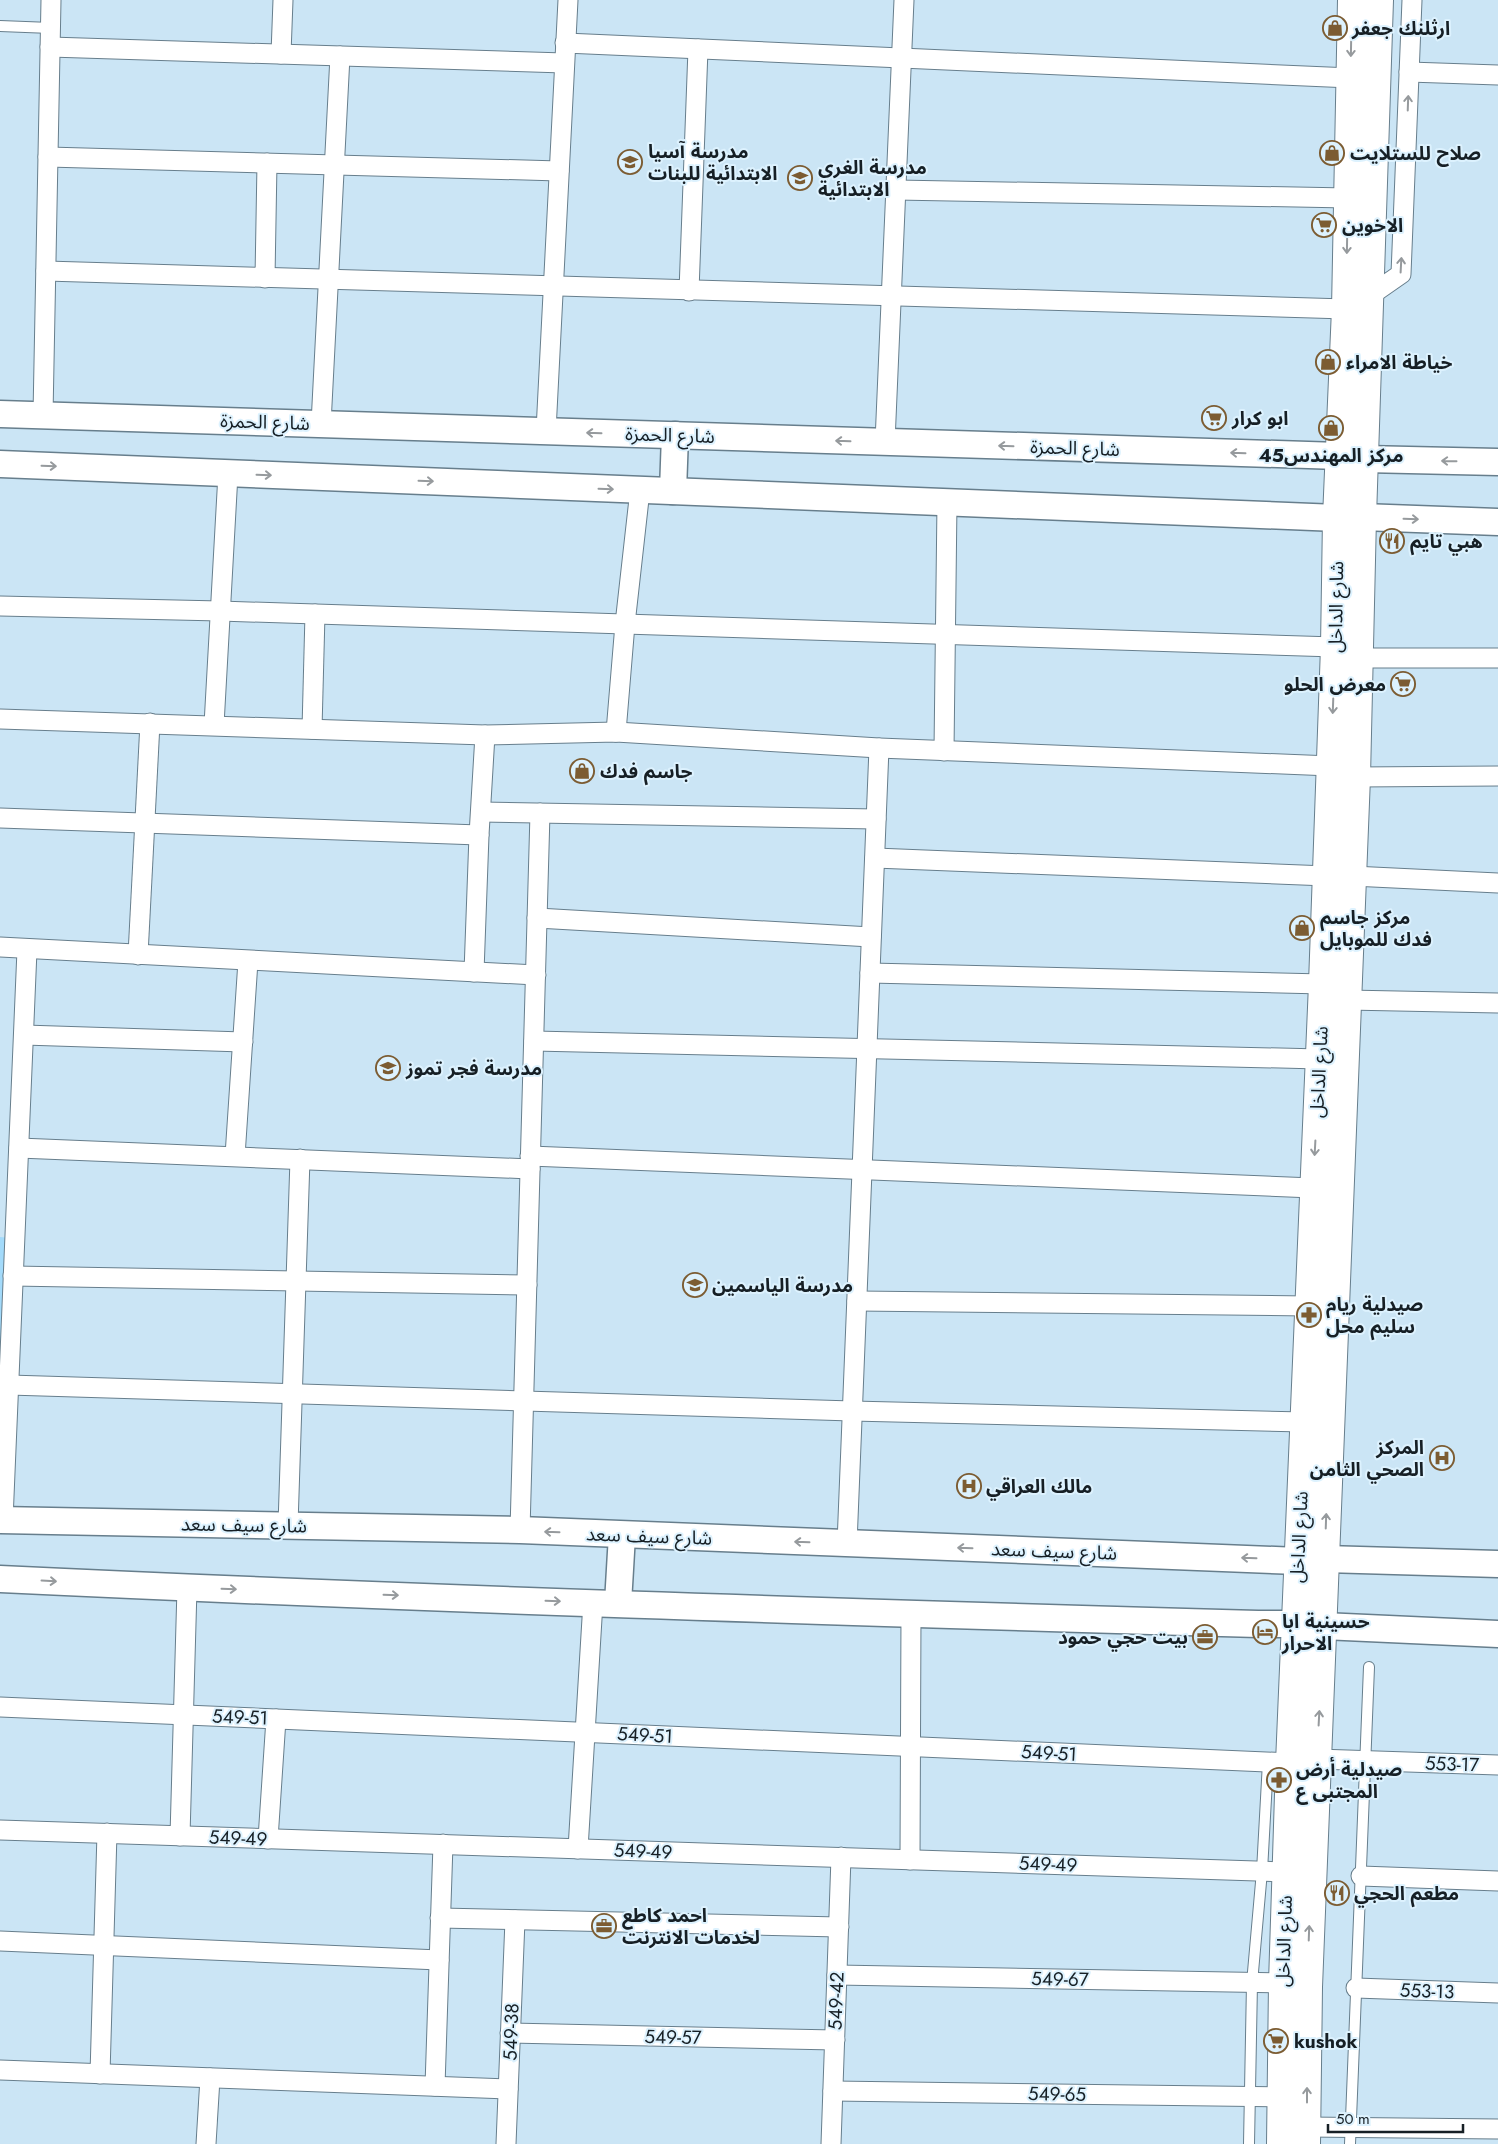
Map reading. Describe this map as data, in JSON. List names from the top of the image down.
{
  "streets": {
    "main road": ["شارع الداخل"],
    "street": [
      "شارع الحمزة",
      "شارع سيف سعد",
      "549-51",
      "553-17",
      "549-49",
      "549-67",
      "553-13",
      "549-42",
      "549-38",
      "549-57",
      "549-65"
    ]
  },
  "crossings": [
    ["شارع الحمزة", "شارع الداخل"],
    ["شارع الداخل", "شارع سيف سعد"],
    ["شارع الداخل", "549-51"],
    ["شارع الداخل", "553-17"],
    ["شارع الداخل", "549-49"],
    ["شارع الداخل", "549-67"],
    ["شارع الداخل", "549-65"],
    ["549-49", "549-42"],
    ["549-67", "549-42"],
    ["549-42", "549-57"],
    ["549-42", "549-65"],
    ["549-38", "549-57"]
  ],
  "places": {
    "shop": [
      "ارثلنك جعفر",
      "صلاح للستلايت",
      "خياطة الامراء",
      "مركز المهندس45",
      "جاسم فدك",
      "مركز جاسم فدك للموبايل"
    ],
    "school or university": [
      "مدرسة آسيا الابتدائية للبنات",
      "مدرسة الغري الابتدائية",
      "مدرسة فجر تموز",
      "مدرسة الياسمين"
    ],
    "supermarket": [
      "الاخوين",
      "ابو كرار",
      "معرض الحلو",
      "kushok"
    ],
    "restaurant": ["هبي تايم", "مطعم الحجي"],
    "pharmacy": ["صيدلية ريام سليم محل", "صيدلية أرض المجتبى ع"],
    "hospital": ["المركز الصحي الثامن", "مالك العراقي"],
    "hotel": ["حسينية ابا الاحرار"],
    "office": ["بيت حجي حمود", "احمد كاطع لخدمات الانترنت"]
  },
  "scale_bar": "50 m"
}
